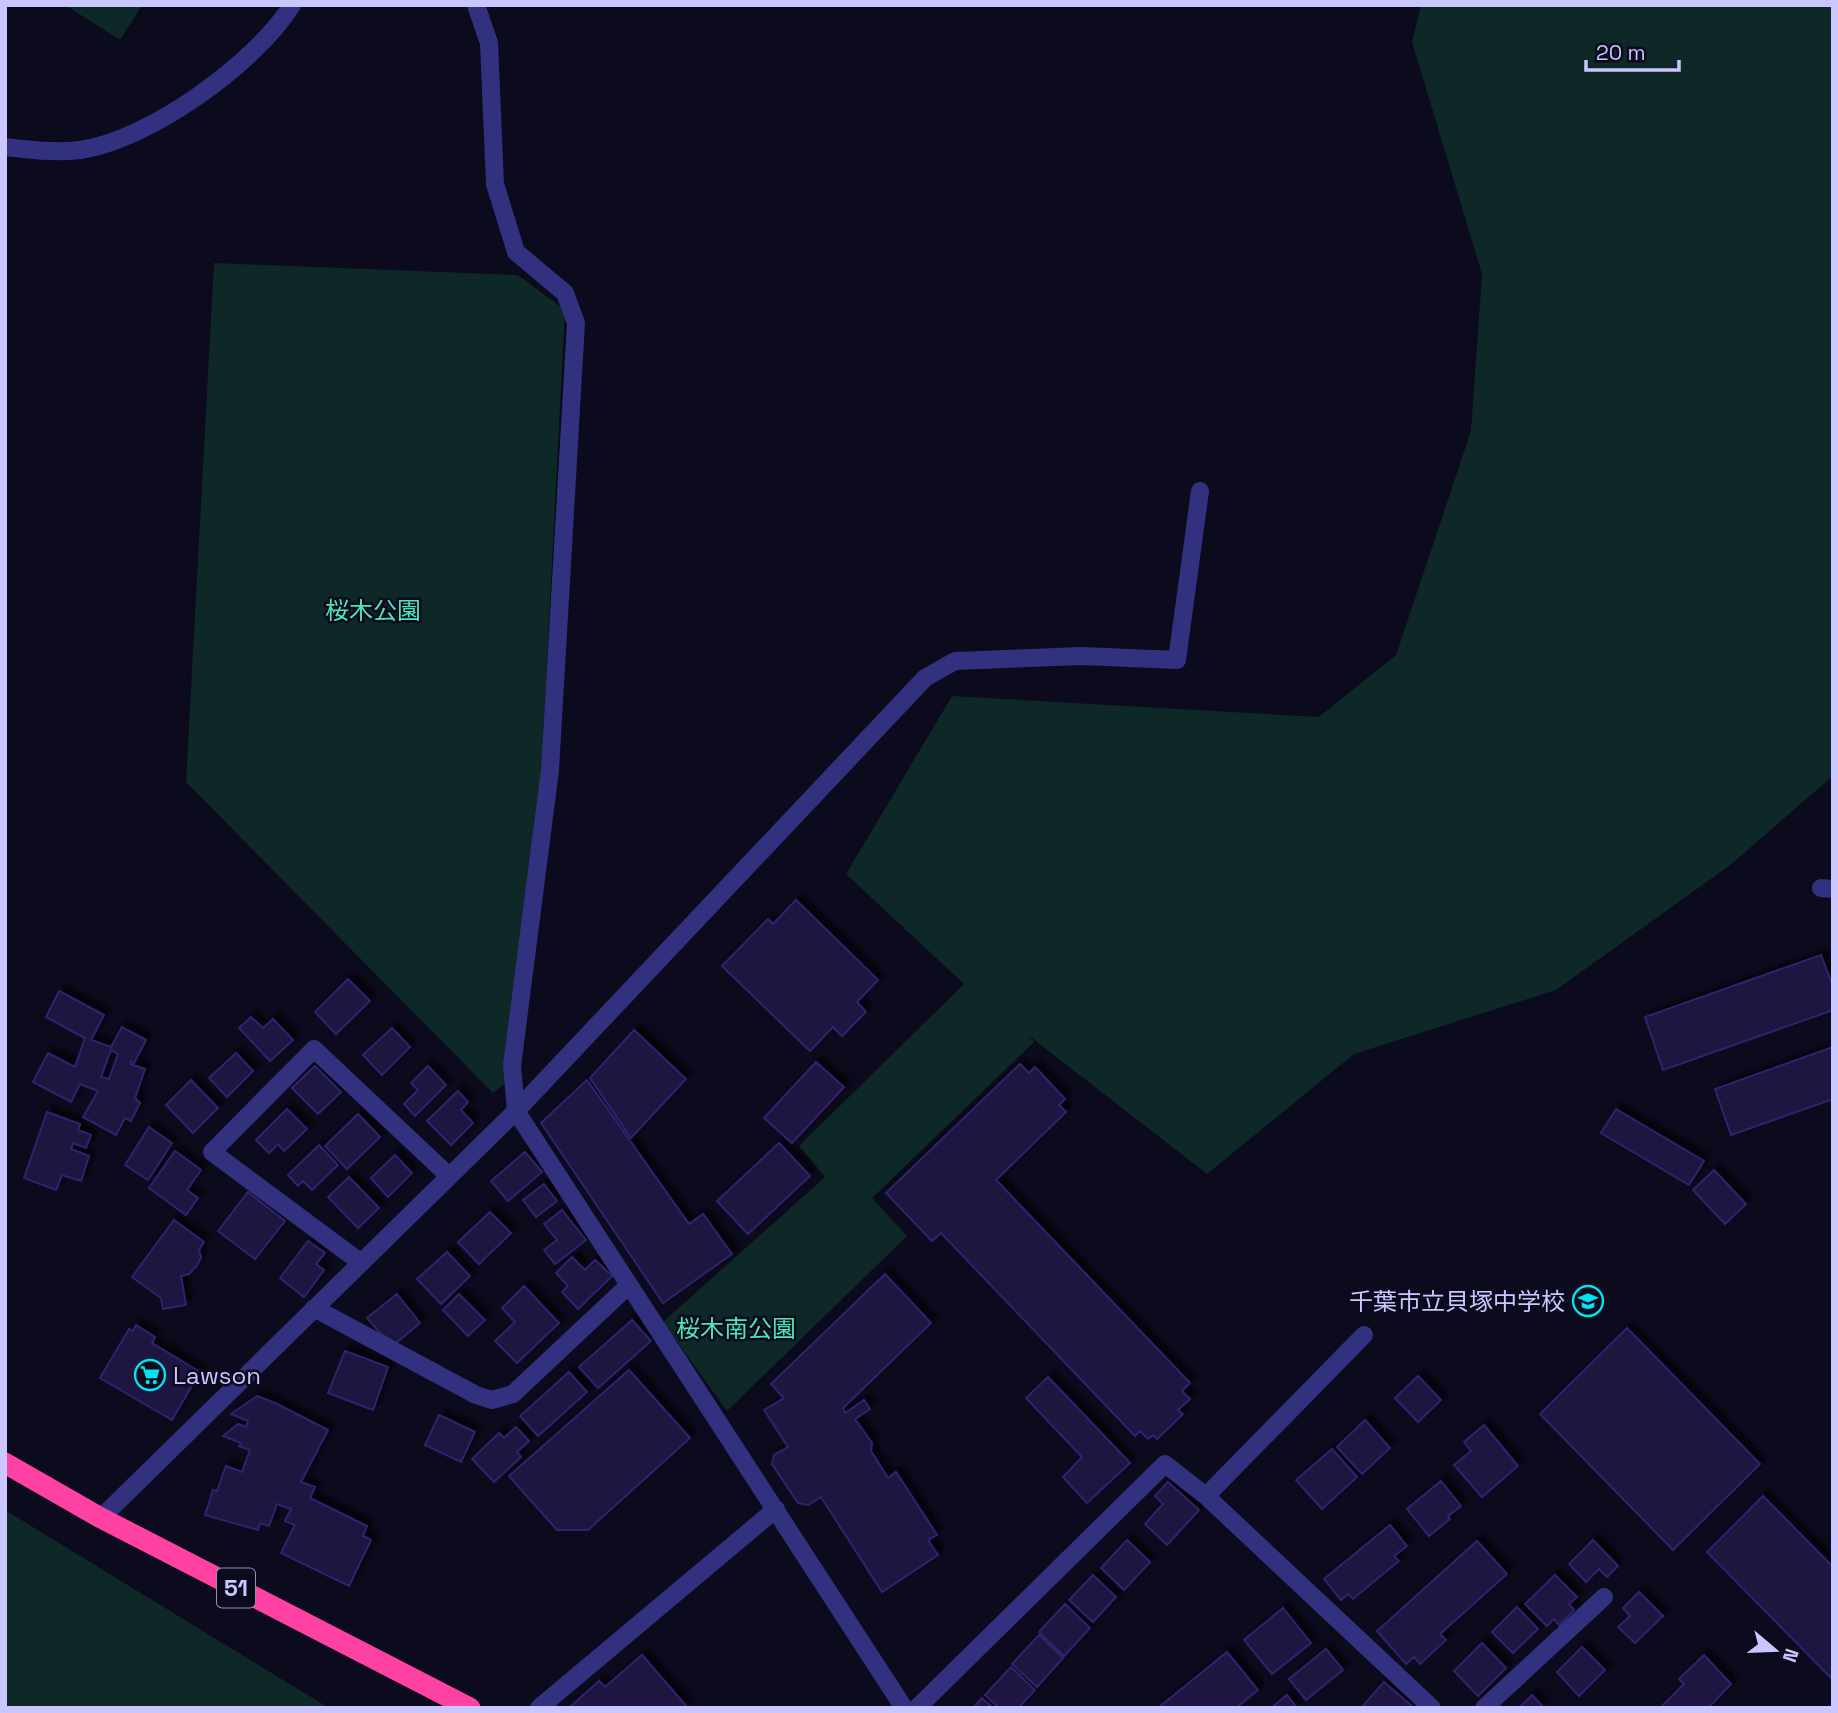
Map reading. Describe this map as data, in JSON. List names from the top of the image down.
{
  "streets": {
    "highway": ["51"]
  },
  "parks": ["桜木公園", "桜木南公園"],
  "places": {
    "school or university": ["千葉市立貝塚中学校"],
    "supermarket": ["Lawson"]
  },
  "scale_bar": "20 m",
  "north": "right"
}
